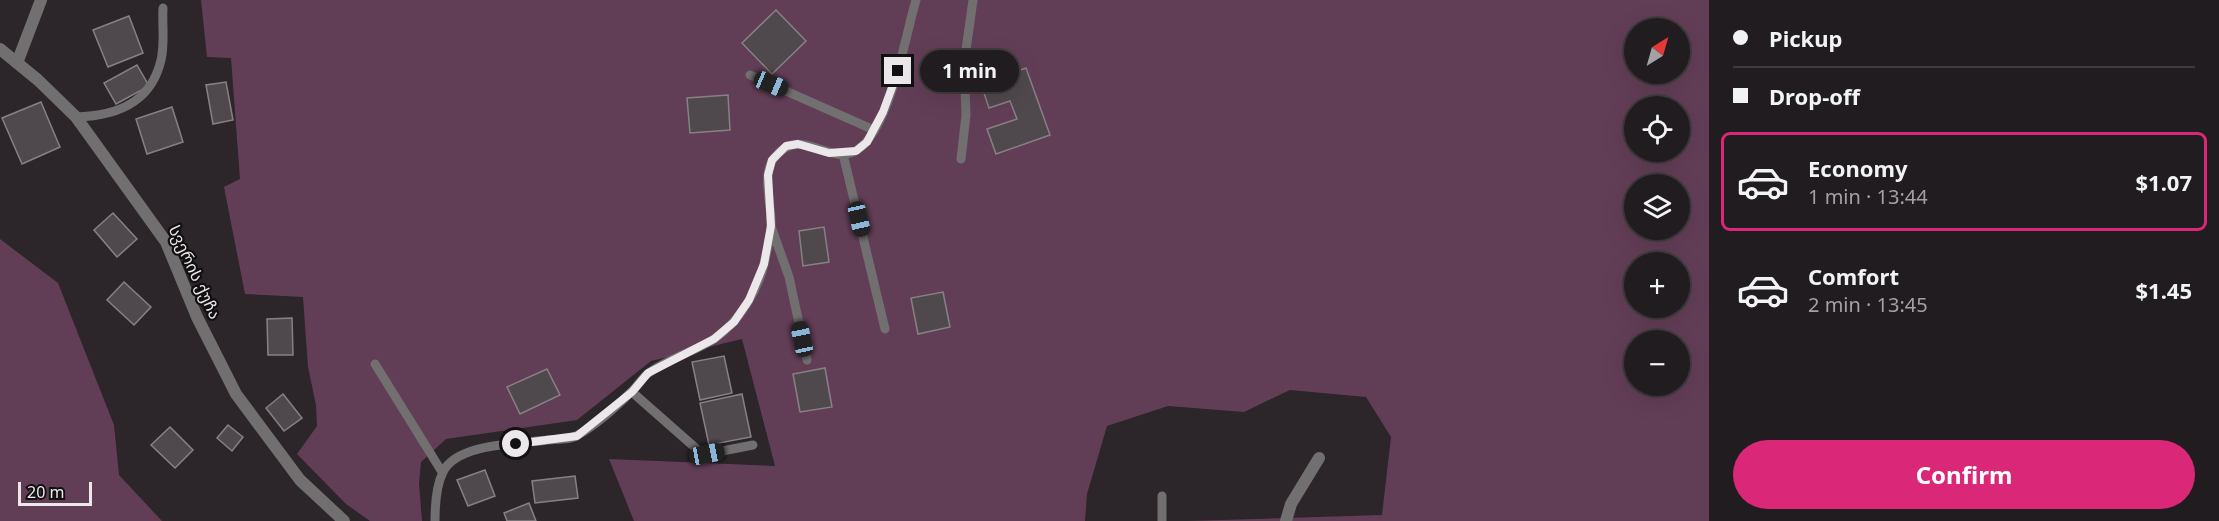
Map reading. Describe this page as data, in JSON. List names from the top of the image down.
{
  "streets": {
    "street": ["სვერის ქუჩა"]
  },
  "scale_bar": "20 m",
  "north": "top right",
  "page": {
    "banner": ["Pickup", "Drop-off"],
    "map_buttons": ["+", "−"],
    "bubble": "1 min",
    "list": [
      {
        "name": "Economy",
        "note": "1 min · 13:44",
        "value": "$1.07"
      },
      {
        "name": "Comfort",
        "note": "2 min · 13:45",
        "value": "$1.45"
      }
    ],
    "buttons": "Confirm",
    "scale": "20 m"
  }
}
